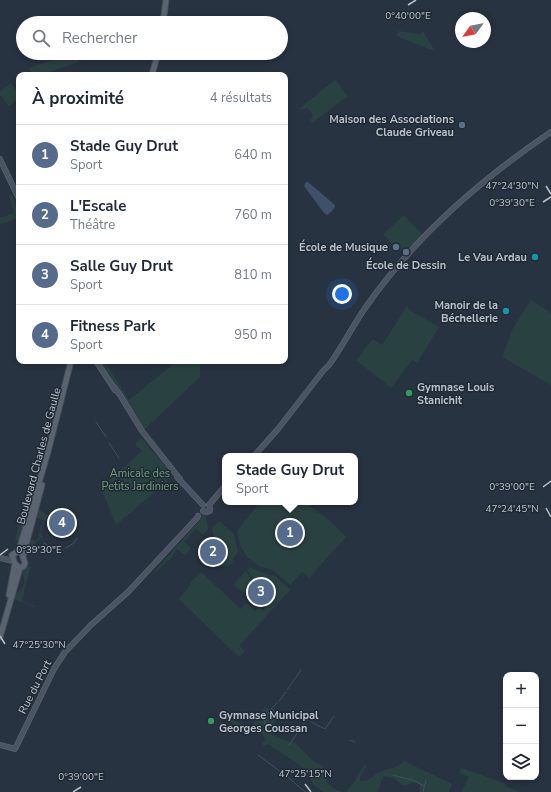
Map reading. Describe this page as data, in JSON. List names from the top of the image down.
{
  "streets": {
    "main road": ["Boulevard Charles de Gaulle"],
    "street": ["Rue du Port"]
  },
  "parks": ["Amicale des Petits Jardiniers"],
  "places": [
    "Maison des Associations Claude Griveau",
    "École de Musique",
    "École de Dessin",
    "Le Vau Ardau",
    "Manoir de la Béchellerie",
    "Gymnase Louis Stanichit",
    "Gymnase Municipal Georges Coussan"
  ],
  "north": "bottom left",
  "page": {
    "search": "Rechercher",
    "heading": ["À proximité", "4 résultats"],
    "list": [
      {
        "mark": "1",
        "name": "Stade Guy Drut",
        "note": "Sport",
        "value": "640 m"
      },
      {
        "mark": "2",
        "name": "L'Escale",
        "note": "Théâtre",
        "value": "760 m"
      },
      {
        "mark": "3",
        "name": "Salle Guy Drut",
        "note": "Sport",
        "value": "810 m"
      },
      {
        "mark": "4",
        "name": "Fitness Park",
        "note": "Sport",
        "value": "950 m"
      }
    ],
    "popup": ["Stade Guy Drut", "Sport"],
    "pins": [
      "4",
      "1",
      "2",
      "3"
    ],
    "map_buttons": ["+", "−"]
  },
  "coordinates": [
    "0°40'00\"E",
    "47°24'30\"N",
    "0°39'30\"E",
    "0°39'00\"E",
    "47°24'45\"N",
    "47°25'30\"N",
    "47°25'15\"N"
  ]
}
